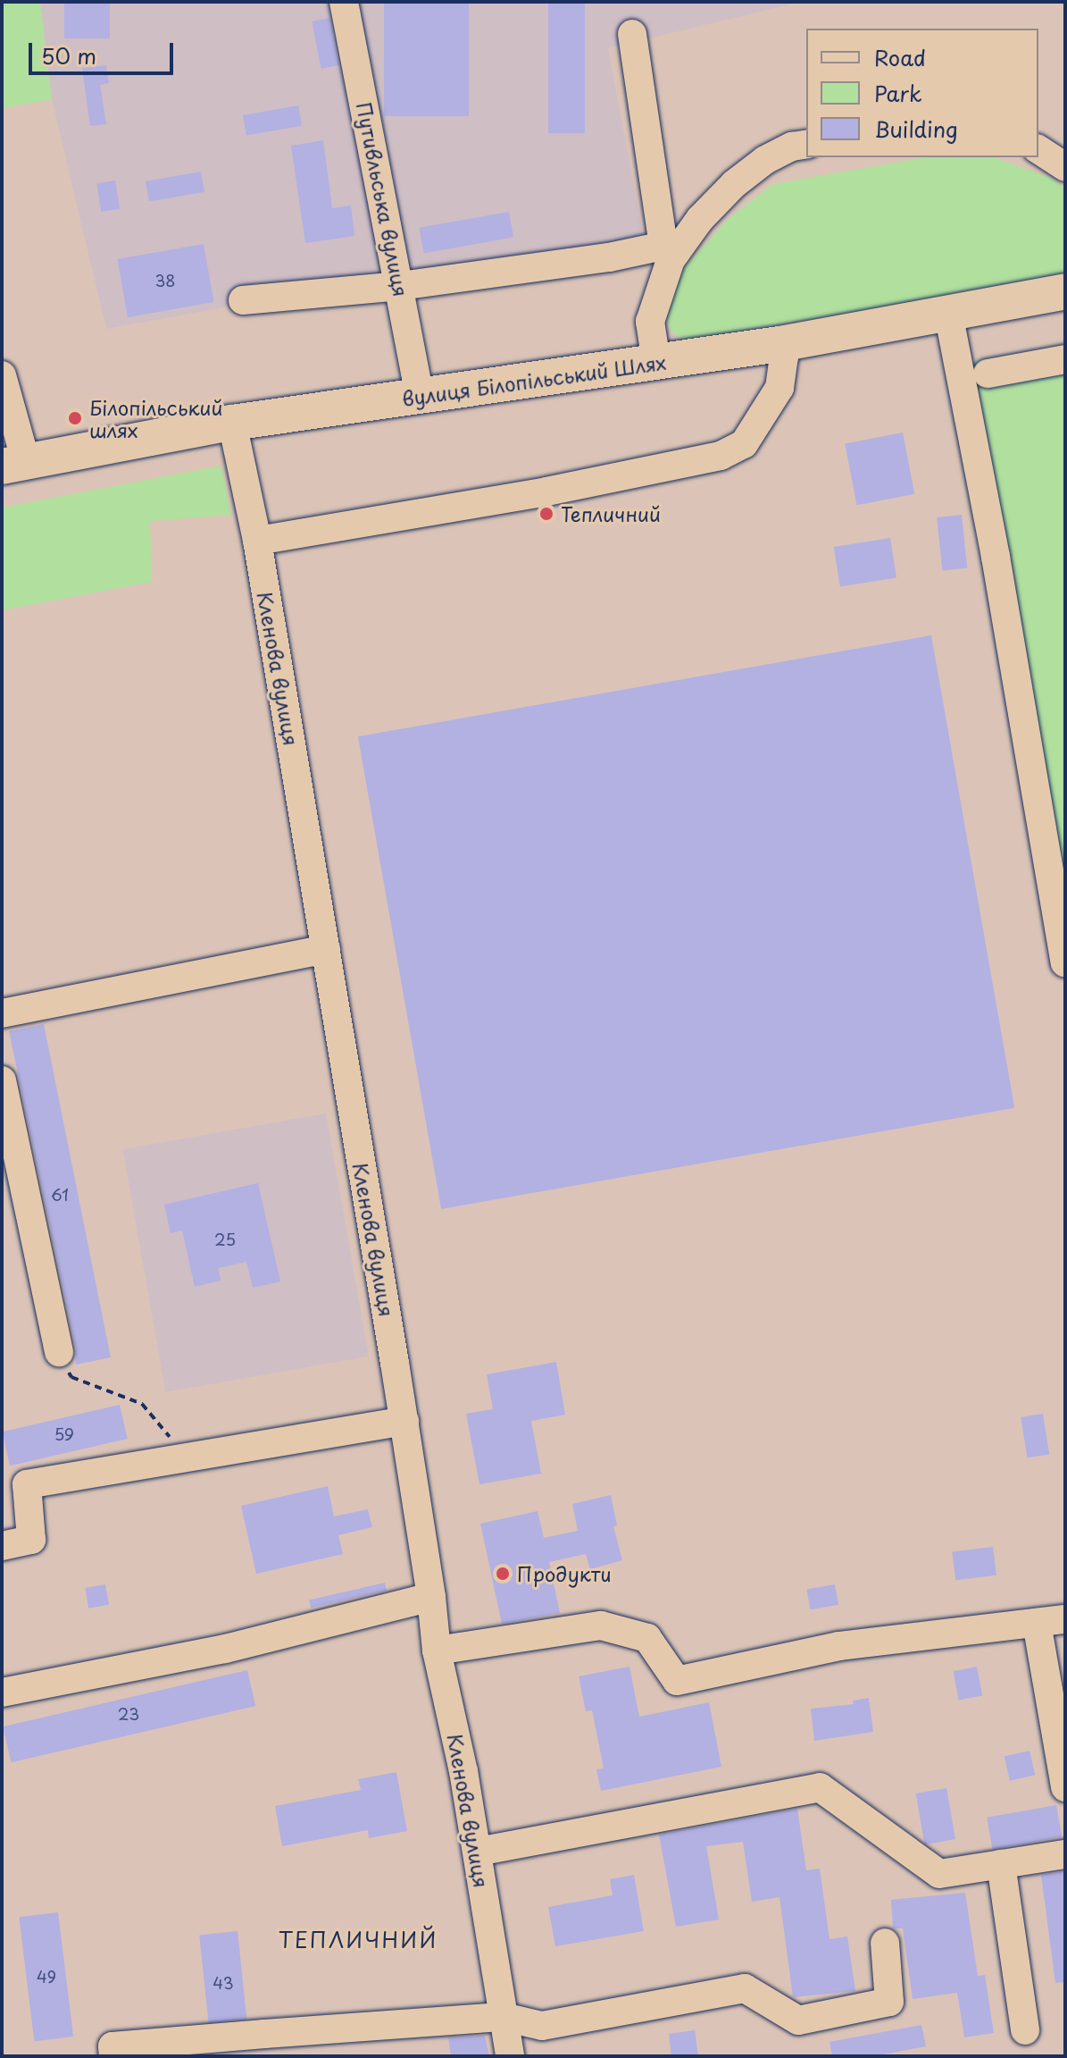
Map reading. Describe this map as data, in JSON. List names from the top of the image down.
{
  "streets": {
    "main road": ["вулиця Білопільський Шлях"],
    "street": ["Путивльська вулиця", "Кленова вулиця"]
  },
  "crossings": [
    ["Путивльська вулиця", "вулиця Білопільський Шлях"],
    ["вулиця Білопільський Шлях", "Кленова вулиця"]
  ],
  "districts": ["ТЕПЛИЧНИЙ"],
  "places": ["Білопільський шлях", "Тепличний", "Продукти"],
  "house_numbers": [
    "38",
    "61",
    "25",
    "59",
    "23",
    "49",
    "43"
  ],
  "legend": ["Road", "Park", "Building"],
  "scale_bar": "50 m"
}
